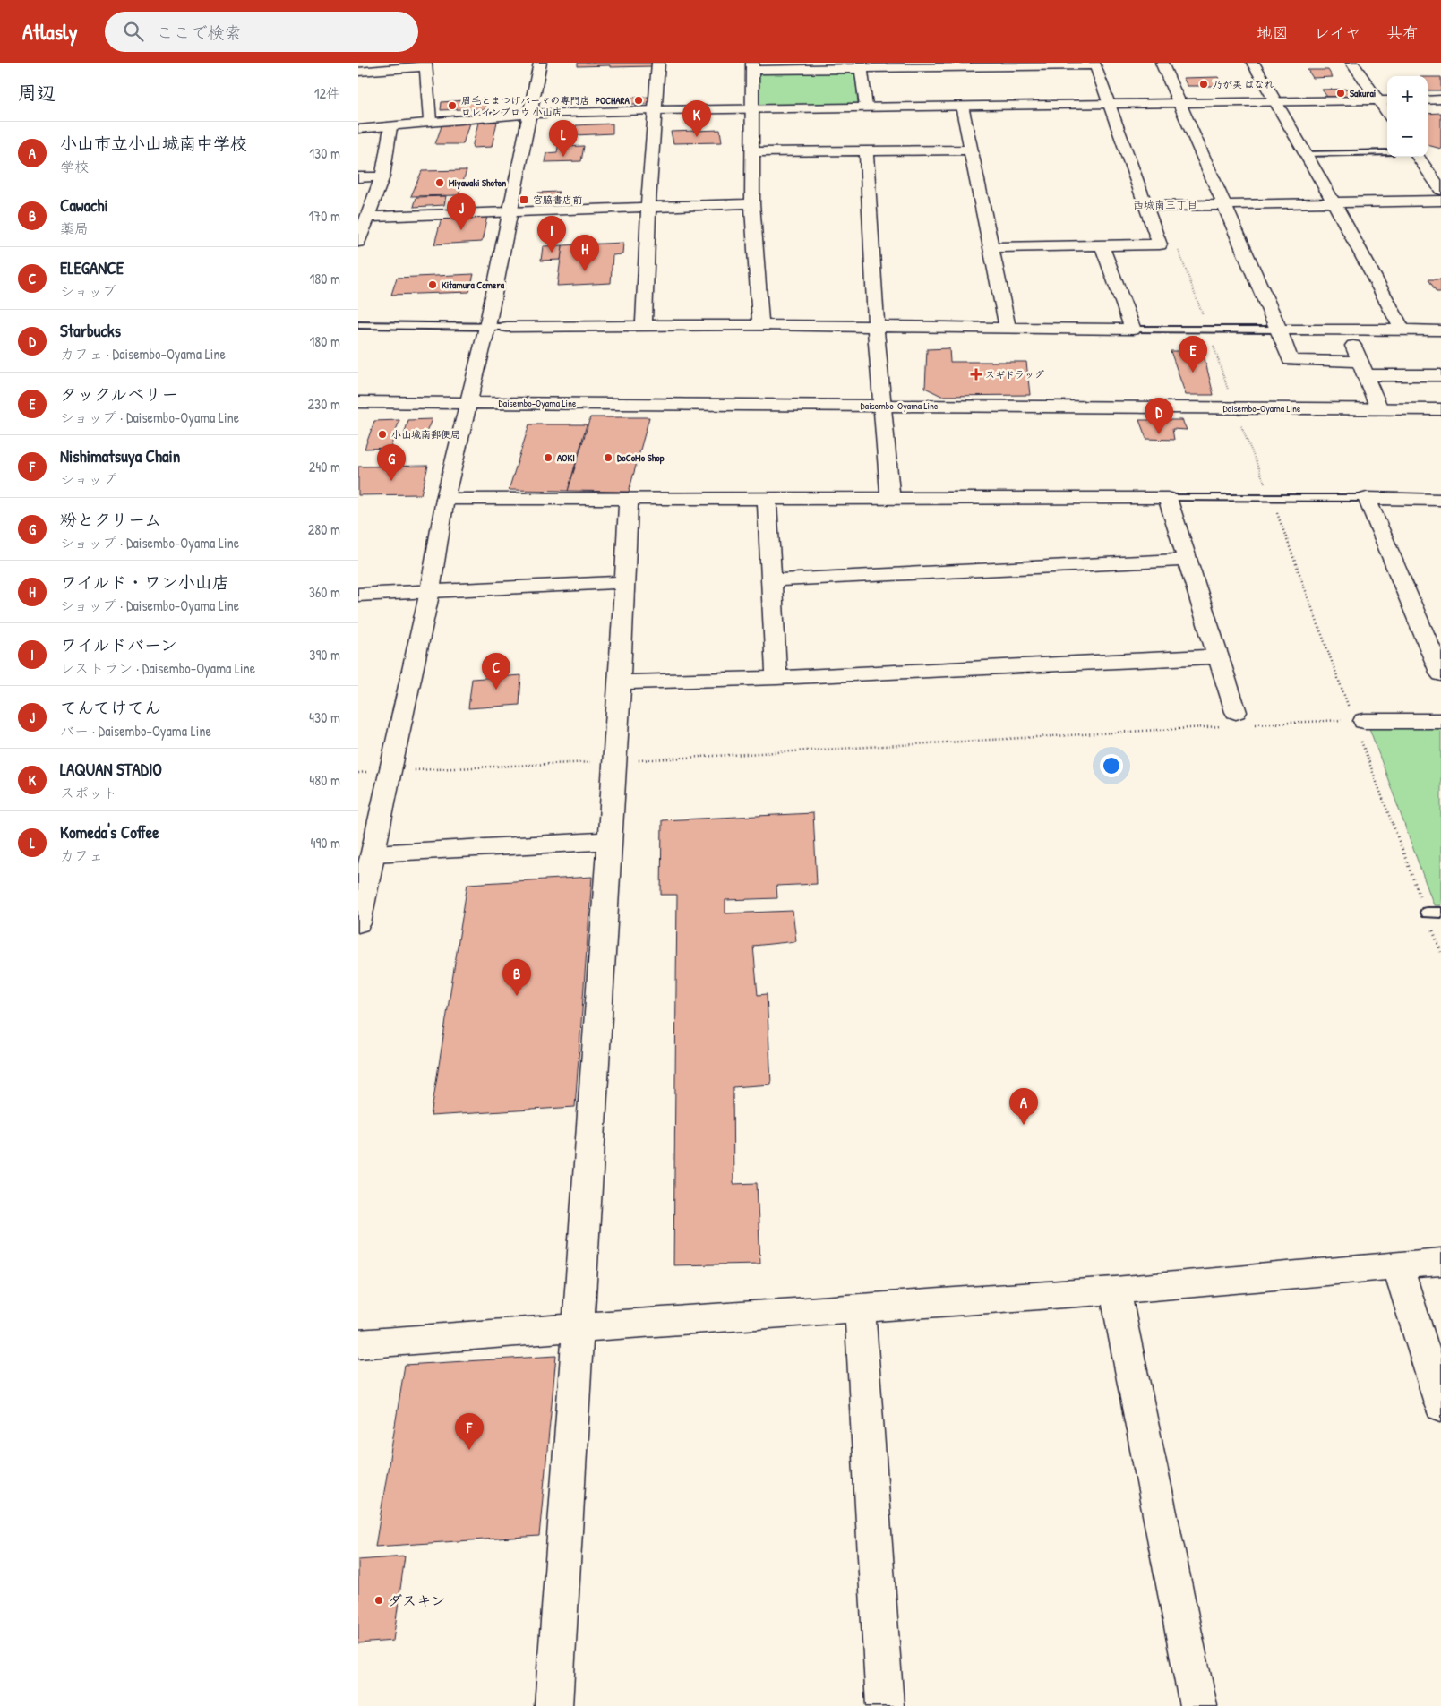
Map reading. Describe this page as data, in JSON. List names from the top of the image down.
{
  "streets": {
    "street": ["Daisembo-Oyama Line"]
  },
  "districts": ["西城南三丁目"],
  "places": {
    "other": [
      "乃が美 はなれ",
      "Sakurai",
      "POCHARA",
      "眉毛とまつげパーマの専門店 ロレインブロウ 小山店",
      "Miyawaki Shoten",
      "Kitamura Camera",
      "小山城南郵便局",
      "AOKI",
      "DoCoMo Shop",
      "ダスキン"
    ],
    "transit": ["宮脇書店前"],
    "health": ["スギドラッグ"]
  },
  "page": {
    "header": "Atlasly",
    "search": "ここで検索",
    "nav": ["地図", "レイヤ", "共有"],
    "heading": ["周辺", "12件"],
    "map_buttons": ["+", "−"],
    "pins": [
      "K",
      "L",
      "J",
      "I",
      "H",
      "E",
      "D",
      "G",
      "C",
      "B",
      "A",
      "F"
    ],
    "list": [
      {
        "mark": "A",
        "name": "小山市立小山城南中学校",
        "note": "学校",
        "value": "130 m"
      },
      {
        "mark": "B",
        "name": "Cawachi",
        "note": "薬局",
        "value": "170 m"
      },
      {
        "mark": "C",
        "name": "ELEGANCE",
        "note": "ショップ",
        "value": "180 m"
      },
      {
        "mark": "D",
        "name": "Starbucks",
        "note": "カフェ · Daisembo-Oyama Line",
        "value": "180 m"
      },
      {
        "mark": "E",
        "name": "タックルベリー",
        "note": "ショップ · Daisembo-Oyama Line",
        "value": "230 m"
      },
      {
        "mark": "F",
        "name": "Nishimatsuya Chain",
        "note": "ショップ",
        "value": "240 m"
      },
      {
        "mark": "G",
        "name": "粉とクリーム",
        "note": "ショップ · Daisembo-Oyama Line",
        "value": "280 m"
      },
      {
        "mark": "H",
        "name": "ワイルド・ワン小山店",
        "note": "ショップ · Daisembo-Oyama Line",
        "value": "360 m"
      },
      {
        "mark": "I",
        "name": "ワイルドバーン",
        "note": "レストラン · Daisembo-Oyama Line",
        "value": "390 m"
      },
      {
        "mark": "J",
        "name": "てんてけてん",
        "note": "バー · Daisembo-Oyama Line",
        "value": "430 m"
      },
      {
        "mark": "K",
        "name": "LAQUAN STADIO",
        "note": "スポット",
        "value": "480 m"
      },
      {
        "mark": "L",
        "name": "Komeda's Coffee",
        "note": "カフェ",
        "value": "490 m"
      }
    ]
  }
}
